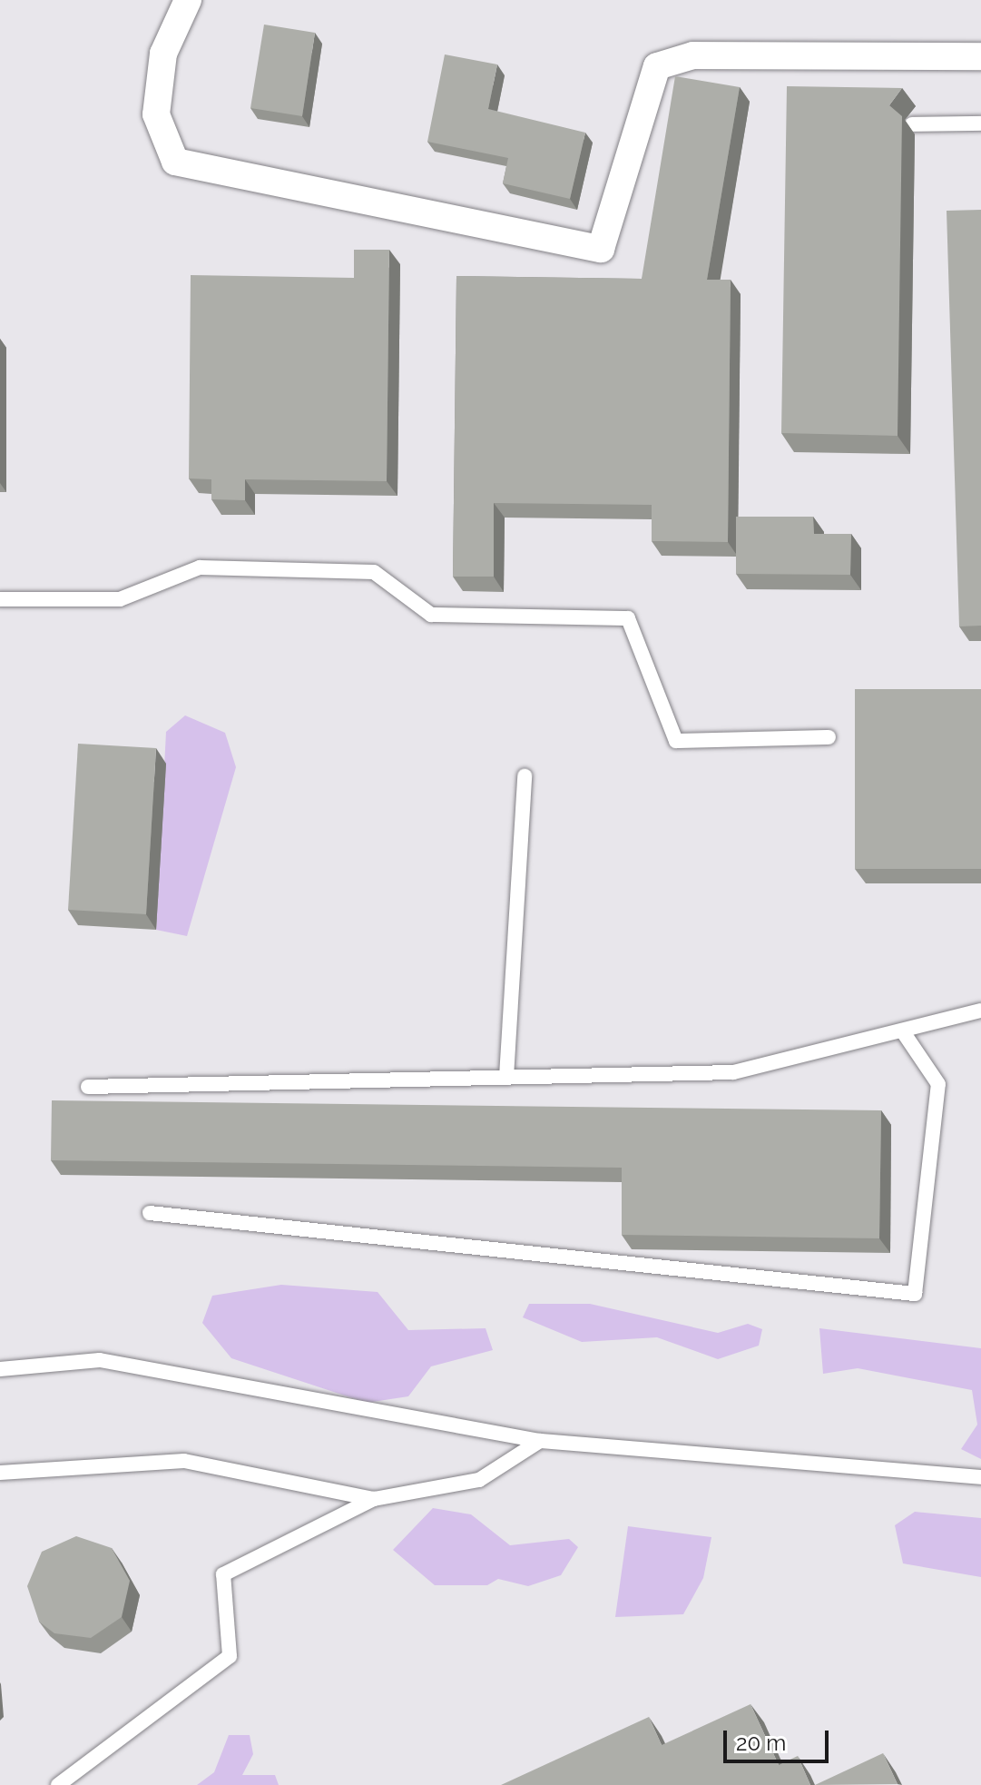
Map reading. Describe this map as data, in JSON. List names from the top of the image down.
{
  "scale_bar": "20 m"
}
